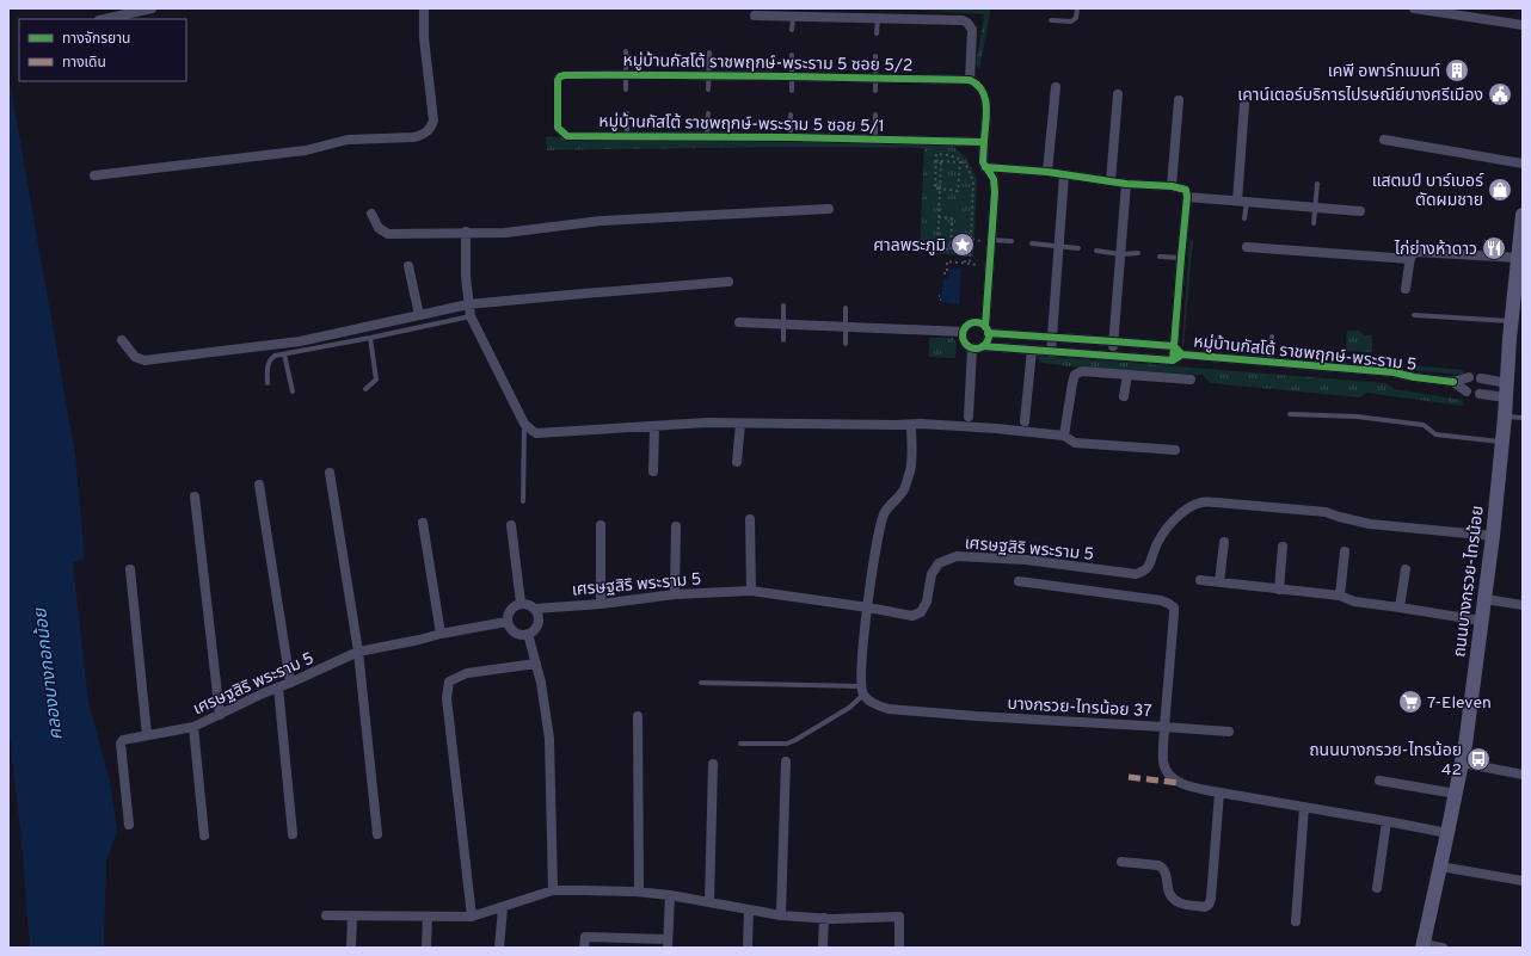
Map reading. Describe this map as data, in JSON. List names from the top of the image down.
{
  "streets": {
    "main road": ["ถนนบางกรวย-ไทรน้อย"],
    "street": [
      "หมู่บ้านกัสโต้ ราชพฤกษ์-พระราม 5 ซอย 5/2",
      "หมู่บ้านกัสโต้ ราชพฤกษ์-พระราม 5 ซอย 5/1",
      "หมู่บ้านกัสโต้ ราชพฤกษ์-พระราม 5",
      "เศรษฐสิริ พระราม 5",
      "บางกรวย-ไทรน้อย 37"
    ]
  },
  "crossings": [
    ["หมู่บ้านกัสโต้ ราชพฤกษ์-พระราม 5 ซอย 5/2", "หมู่บ้านกัสโต้ ราชพฤกษ์-พระราม 5 ซอย 5/1"],
    ["เศรษฐสิริ พระราม 5", "ถนนบางกรวย-ไทรน้อย"],
    ["ถนนบางกรวย-ไทรน้อย", "บางกรวย-ไทรน้อย 37"]
  ],
  "water": ["คลองบางกอกน้อย"],
  "places": {
    "building": ["เคพี อพาร์ทเมนท์"],
    "public building": ["เคาน์เตอร์บริการไปรษณีย์บางศรีเมือง"],
    "shop": ["แสตมป์ บาร์เบอร์ ตัดผมชาย"],
    "place": ["ศาลพระภูมิ"],
    "restaurant": ["ไก่ย่างห้าดาว"],
    "supermarket": ["7-Eleven"],
    "bus stop": ["ถนนบางกรวย-ไทรน้อย 42"]
  },
  "legend": ["ทางจักรยาน", "ทางเดิน"]
}
